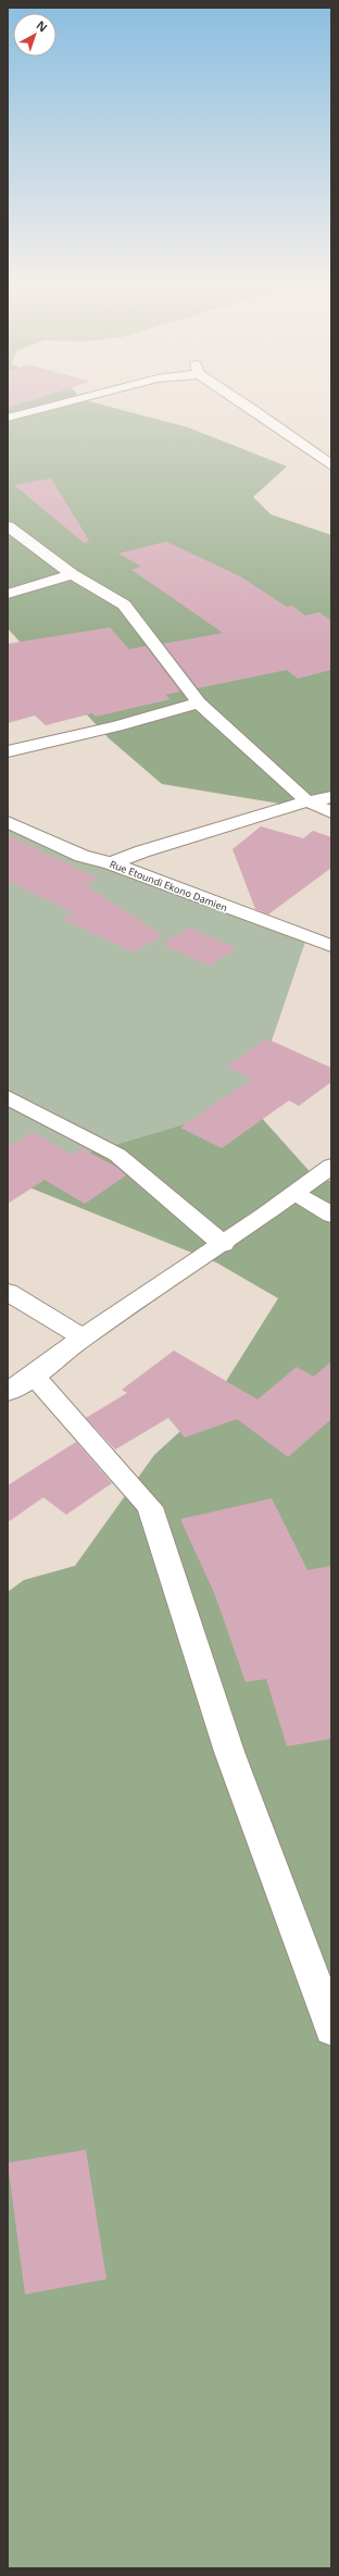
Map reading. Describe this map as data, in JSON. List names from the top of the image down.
{
  "streets": {
    "street": ["Rue Etoundi Ekono Damien"]
  },
  "north": "top right"
}
